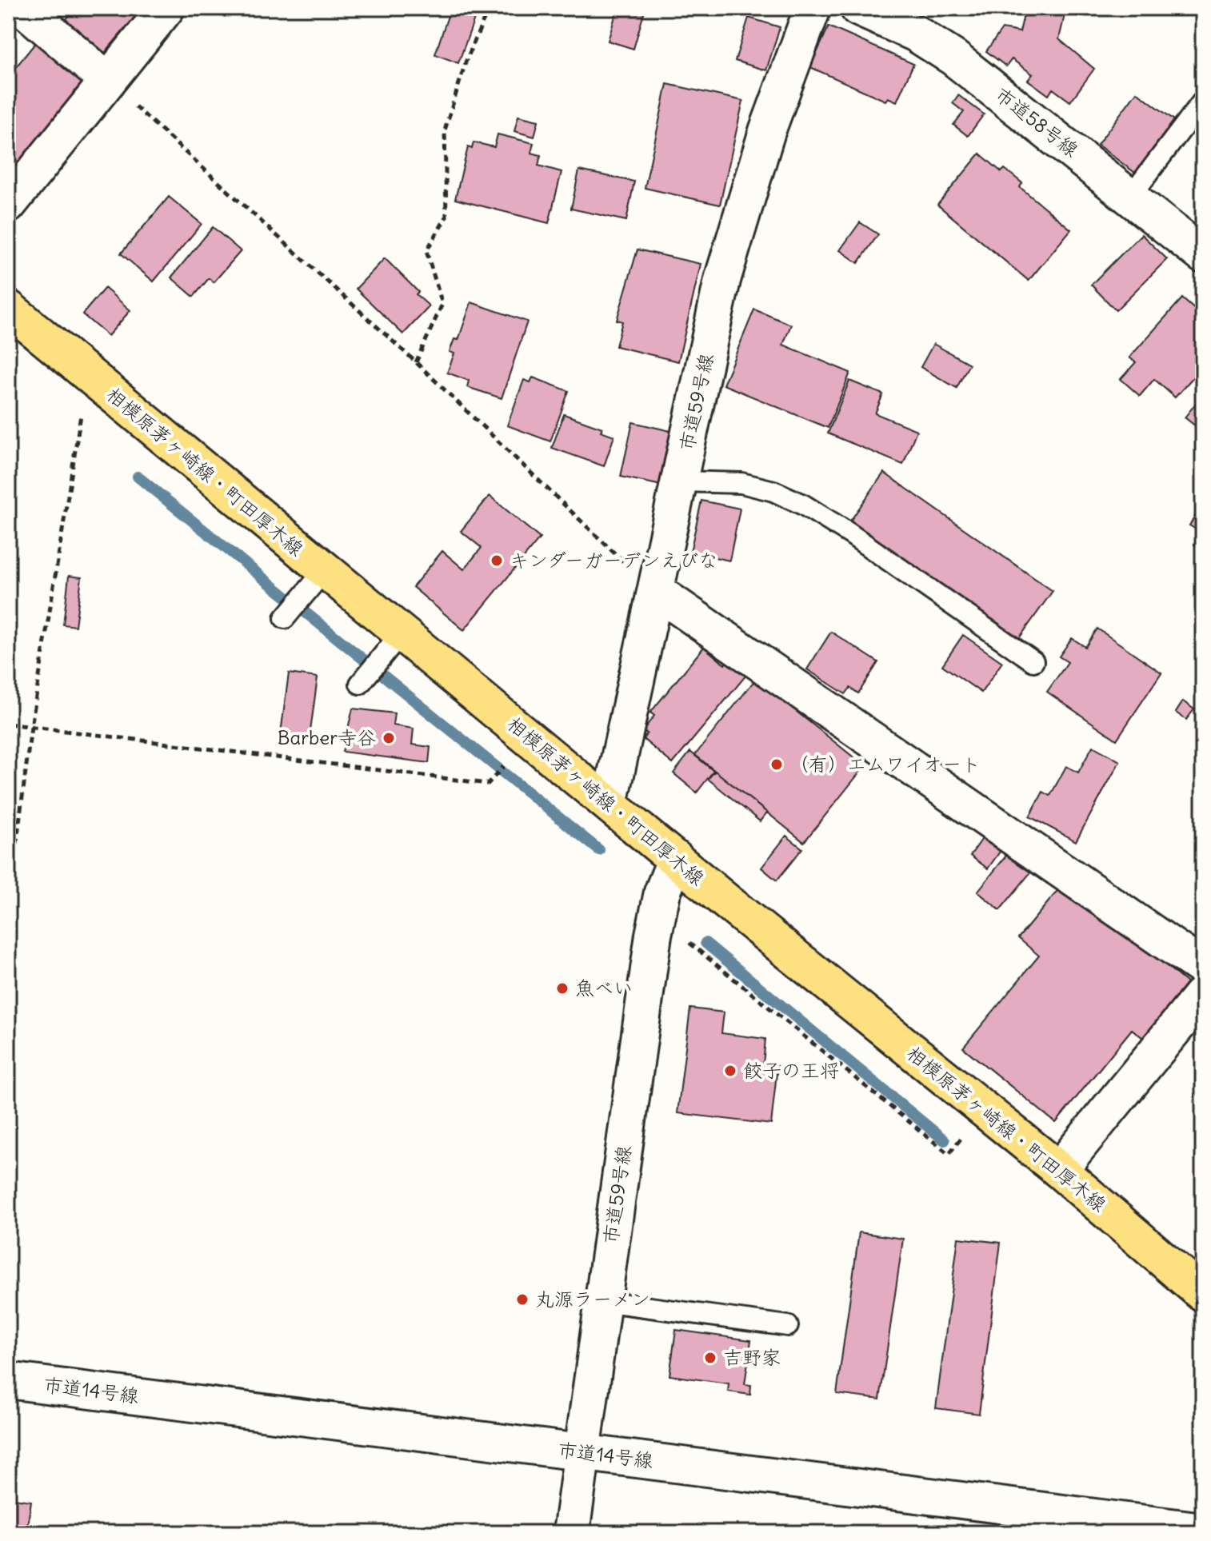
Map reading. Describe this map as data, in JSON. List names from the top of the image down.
{
  "streets": {
    "main road": ["相模原茅ヶ崎線・町田厚木線"],
    "street": ["市道58号線", "市道59号線", "市道14号線"]
  },
  "crossings": [
    ["市道59号線", "相模原茅ヶ崎線・町田厚木線"],
    ["市道59号線", "市道14号線"]
  ],
  "places": [
    "キンダーガーデンえびな",
    "Barber寺谷",
    "（有）エムワイオート",
    "魚べい",
    "餃子の王将",
    "丸源ラーメン",
    "吉野家"
  ]
}
